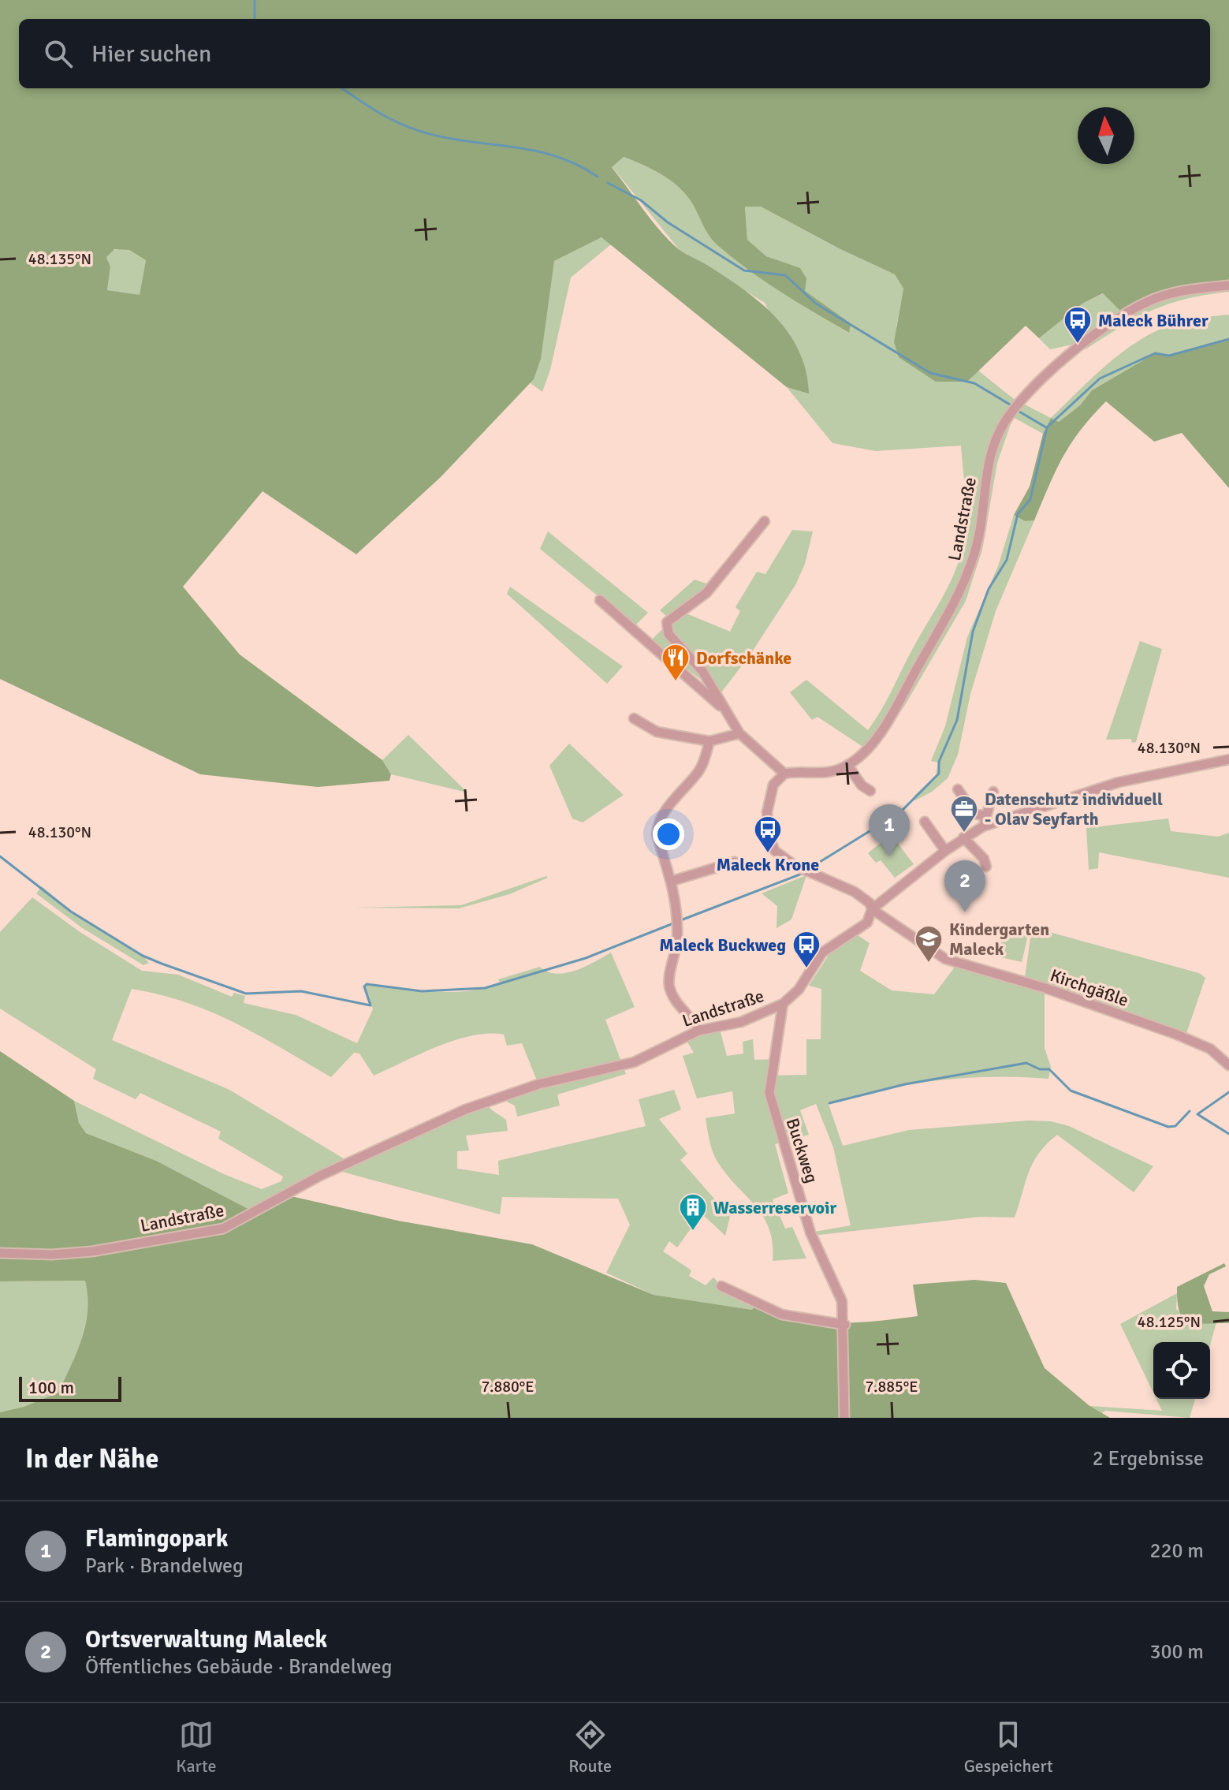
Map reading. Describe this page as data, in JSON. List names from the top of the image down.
{
  "streets": {
    "street": ["Landstraße", "Kirchgäßle", "Buckweg"]
  },
  "crossings": [
    ["Landstraße", "Kirchgäßle"],
    ["Landstraße", "Buckweg"]
  ],
  "places": {
    "bus stop": ["Maleck Bührer", "Maleck Krone", "Maleck Buckweg"],
    "restaurant": ["Dorfschänke"],
    "office": ["Datenschutz individuell - Olav Seyfarth"],
    "school or university": ["Kindergarten Maleck"],
    "building": ["Wasserreservoir"]
  },
  "scale_bar": "100 m",
  "north": "top",
  "page": {
    "search": "Hier suchen",
    "pins": ["1", "2"],
    "scale": "100 m",
    "heading": ["In der Nähe", "2 Ergebnisse"],
    "list": [
      {
        "mark": "1",
        "name": "Flamingopark",
        "note": "Park · Brandelweg",
        "value": "220 m"
      },
      {
        "mark": "2",
        "name": "Ortsverwaltung Maleck",
        "note": "Öffentliches Gebäude · Brandelweg",
        "value": "300 m"
      }
    ],
    "nav": ["Karte", "Route", "Gespeichert"]
  },
  "coordinates": [
    "48.135°N",
    "48.130°N",
    "48.125°N",
    "7.880°E",
    "7.885°E"
  ]
}
